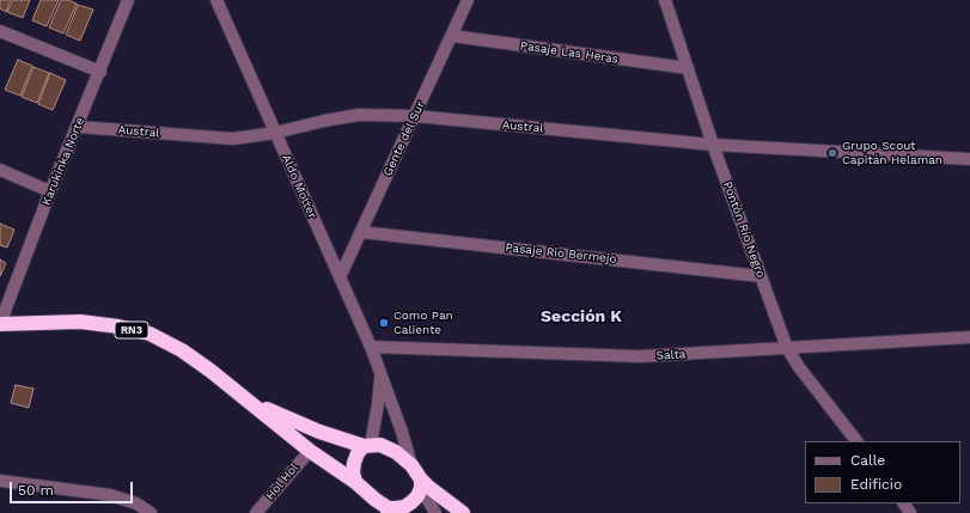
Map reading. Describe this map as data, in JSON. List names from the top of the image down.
{
  "streets": {
    "highway": ["RN3"],
    "street": [
      "Pasaje Las Heras",
      "Austral",
      "Gente del Sur",
      "Karukinka Norte",
      "Aldo Motter",
      "Pontón Río Negro",
      "Pasaje Rio Bermejo",
      "Salta",
      "Hol Hol"
    ]
  },
  "crossings": [
    ["Pasaje Las Heras", "Gente del Sur"],
    ["Pasaje Las Heras", "Pontón Río Negro"],
    ["Austral", "Gente del Sur"],
    ["Austral", "Karukinka Norte"],
    ["Austral", "Aldo Motter"],
    ["Austral", "Pontón Río Negro"],
    ["Gente del Sur", "Aldo Motter"],
    ["Gente del Sur", "Pasaje Rio Bermejo"],
    ["Karukinka Norte", "RN3"],
    ["Aldo Motter", "RN3"],
    ["Aldo Motter", "Salta"],
    ["Pontón Río Negro", "Pasaje Rio Bermejo"],
    ["Pontón Río Negro", "Salta"],
    ["RN3", "Hol Hol"]
  ],
  "districts": ["Sección K"],
  "places": ["Grupo Scout Capitán Helaman", "Como Pan Caliente"],
  "legend": ["Calle", "Edificio"],
  "scale_bar": "50 m"
}
